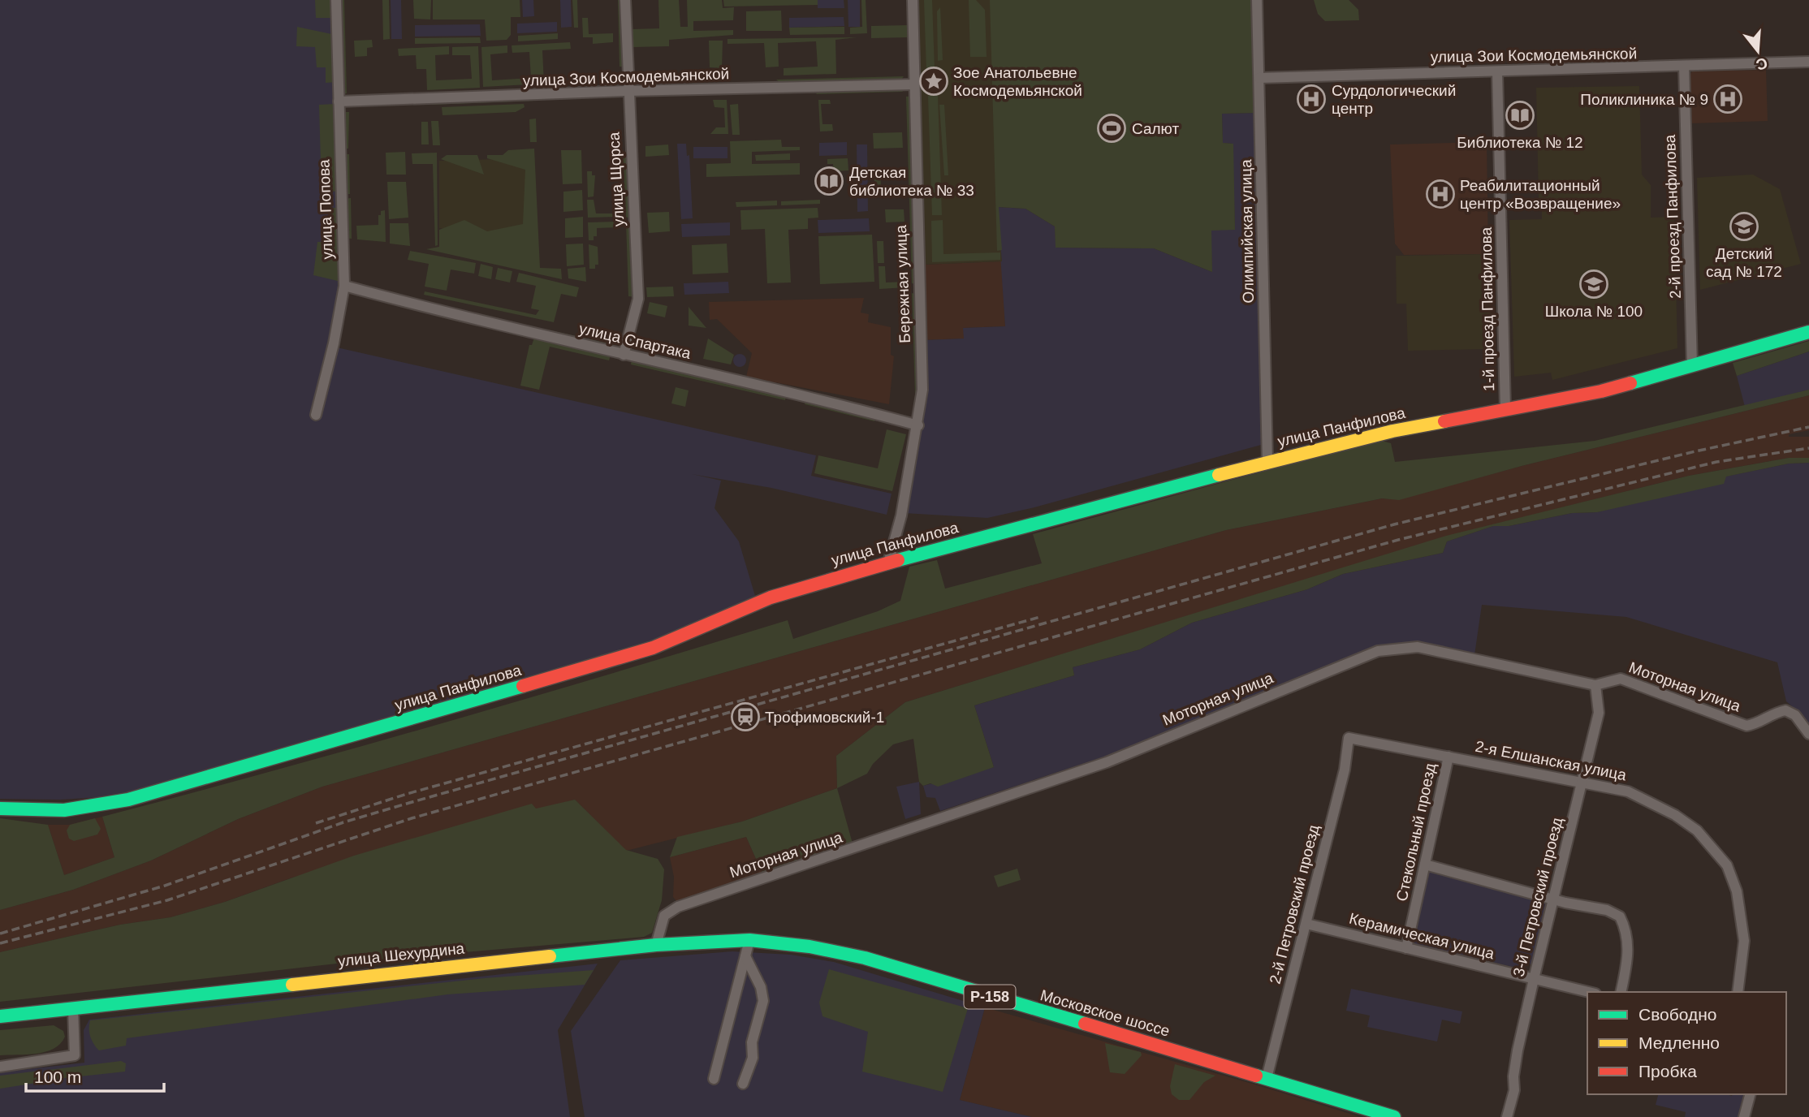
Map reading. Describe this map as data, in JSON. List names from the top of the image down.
{
  "streets": {
    "main road": [
      "улица Панфилова",
      "улица Шехурдина",
      "Р-158",
      "Московское шоссе"
    ],
    "street": [
      "улица Зои Космодемьянской",
      "улица Щорса",
      "улица Попова",
      "2-й проезд Панфилова",
      "Олимпийская улица",
      "Бережная улица",
      "1-й проезд Панфилова",
      "улица Спартака",
      "Моторная улица",
      "2-я Елшанская улица",
      "Стекольный проезд",
      "3-й Петровский проезд",
      "2-й Петровский проезд",
      "Керамическая улица"
    ]
  },
  "crossings": [
    ["улица Зои Космодемьянской", "улица Щорса"],
    ["улица Зои Космодемьянской", "улица Попова"],
    ["улица Зои Космодемьянской", "2-й проезд Панфилова"],
    ["улица Зои Космодемьянской", "Олимпийская улица"],
    ["улица Зои Космодемьянской", "Бережная улица"],
    ["улица Зои Космодемьянской", "1-й проезд Панфилова"],
    ["улица Щорса", "улица Спартака"],
    ["улица Попова", "улица Спартака"],
    ["2-й проезд Панфилова", "улица Панфилова"],
    ["Олимпийская улица", "улица Панфилова"],
    ["Бережная улица", "улица Спартака"],
    ["Бережная улица", "улица Панфилова"],
    ["1-й проезд Панфилова", "улица Панфилова"],
    ["Моторная улица", "3-й Петровский проезд"],
    ["Моторная улица", "улица Шехурдина"],
    ["2-я Елшанская улица", "Стекольный проезд"],
    ["2-я Елшанская улица", "3-й Петровский проезд"],
    ["2-я Елшанская улица", "2-й Петровский проезд"],
    ["Стекольный проезд", "Керамическая улица"],
    ["3-й Петровский проезд", "Керамическая улица"],
    ["2-й Петровский проезд", "Керамическая улица"],
    ["2-й Петровский проезд", "Московское шоссе"],
    ["улица Шехурдина", "Московское шоссе"]
  ],
  "places": {
    "place": ["Зое Анатольевне Космодемьянской"],
    "hospital": ["Сурдологический центр", "Поликлиника № 9", "Реабилитационный центр «Возвращение»"],
    "library": ["Библиотека № 12", "Детская библиотека № 33"],
    "sports": ["Салют"],
    "school or university": ["Детский сад № 172", "Школа № 100"],
    "station": ["Трофимовский-1"]
  },
  "legend": ["Свободно", "Медленно", "Пробка"],
  "scale_bar": "100 m",
  "north": "bottom"
}
